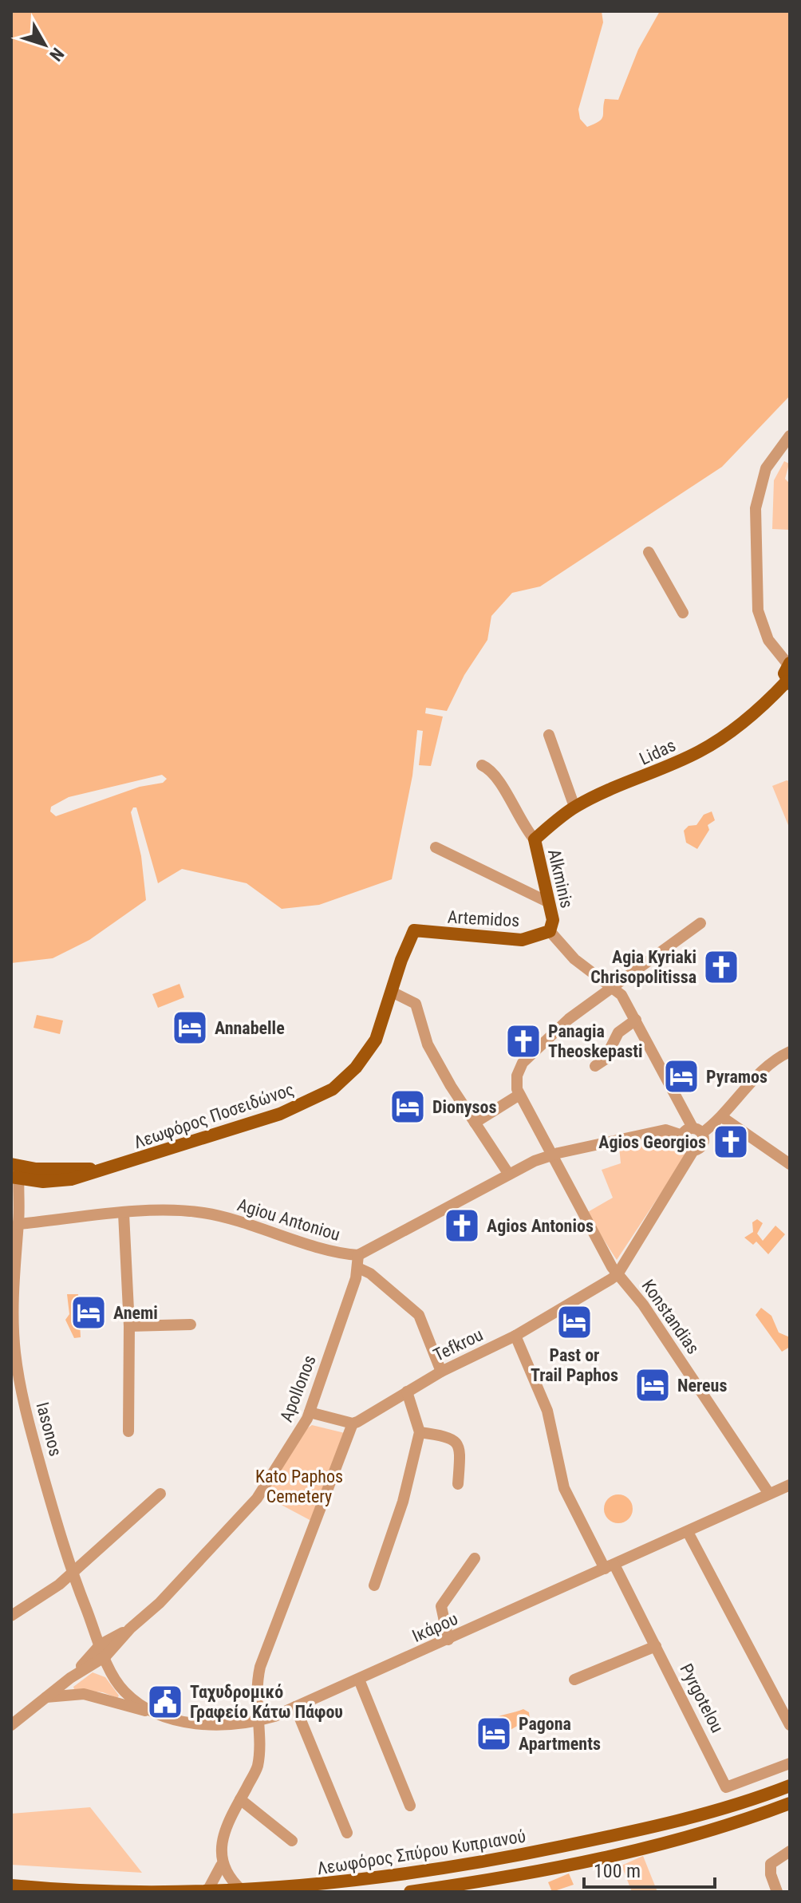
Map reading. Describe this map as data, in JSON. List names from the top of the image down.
{
  "streets": {
    "main road": [
      "Lidas",
      "Alkminis",
      "Artemidos",
      "Λεωφόρος Ποσειδώνος",
      "Λεωφόρος Σπύρου Κυπριανού"
    ],
    "street": [
      "Agiou Antoniou",
      "Konstandias",
      "Tefkrou",
      "Apollonos",
      "Iasonos",
      "Ικάρου",
      "Pyrgotelou"
    ]
  },
  "crossings": [
    ["Lidas", "Alkminis"],
    ["Alkminis", "Artemidos"],
    ["Artemidos", "Λεωφόρος Ποσειδώνος"],
    ["Λεωφόρος Ποσειδώνος", "Iasonos"],
    ["Agiou Antoniou", "Konstandias"],
    ["Agiou Antoniou", "Apollonos"],
    ["Agiou Antoniou", "Iasonos"],
    ["Konstandias", "Tefkrou"],
    ["Konstandias", "Ικάρου"],
    ["Tefkrou", "Pyrgotelou"],
    ["Apollonos", "Iasonos"],
    ["Apollonos", "Ικάρου"],
    ["Iasonos", "Ικάρου"],
    ["Ικάρου", "Pyrgotelou"]
  ],
  "parks": ["Kato Paphos Cemetery"],
  "places": {
    "church": [
      "Agia Kyriaki Chrisopolitissa",
      "Panagia Theoskepasti",
      "Agios Georgios",
      "Agios Antonios"
    ],
    "hotel": [
      "Annabelle",
      "Pyramos",
      "Dionysos",
      "Anemi",
      "Past or Trail Paphos",
      "Nereus",
      "Pagona Apartments"
    ],
    "public building": ["Ταχυδρομικό Γραφείο Κάτω Πάφου"]
  },
  "scale_bar": "100 m",
  "north": "bottom right"
}
